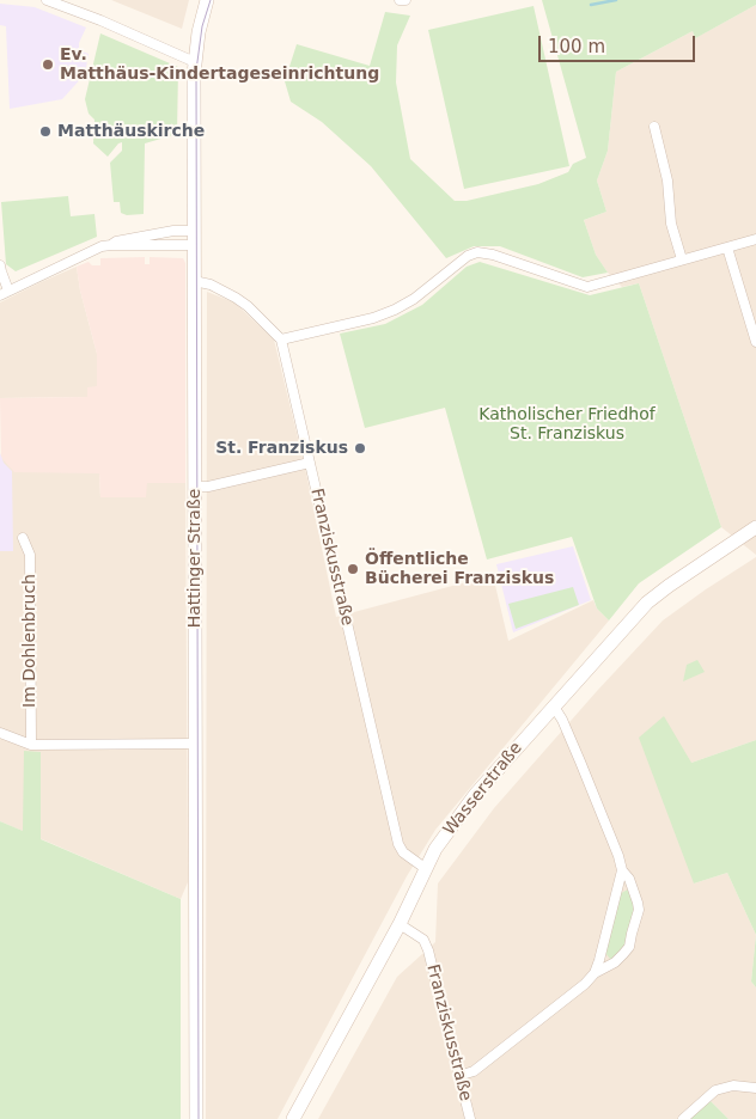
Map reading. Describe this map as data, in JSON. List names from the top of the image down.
{
  "streets": {
    "main road": ["Hattinger Straße", "Wasserstraße"],
    "street": ["Franziskusstraße", "Im Dohlenbruch"]
  },
  "crossings": [
    ["Franziskusstraße", "Wasserstraße"]
  ],
  "parks": ["Katholischer Friedhof St. Franziskus"],
  "places": [
    "Ev. Matthäus-Kindertageseinrichtung",
    "Matthäuskirche",
    "St. Franziskus",
    "Öffentliche Bücherei Franziskus"
  ],
  "scale_bar": "100 m"
}
